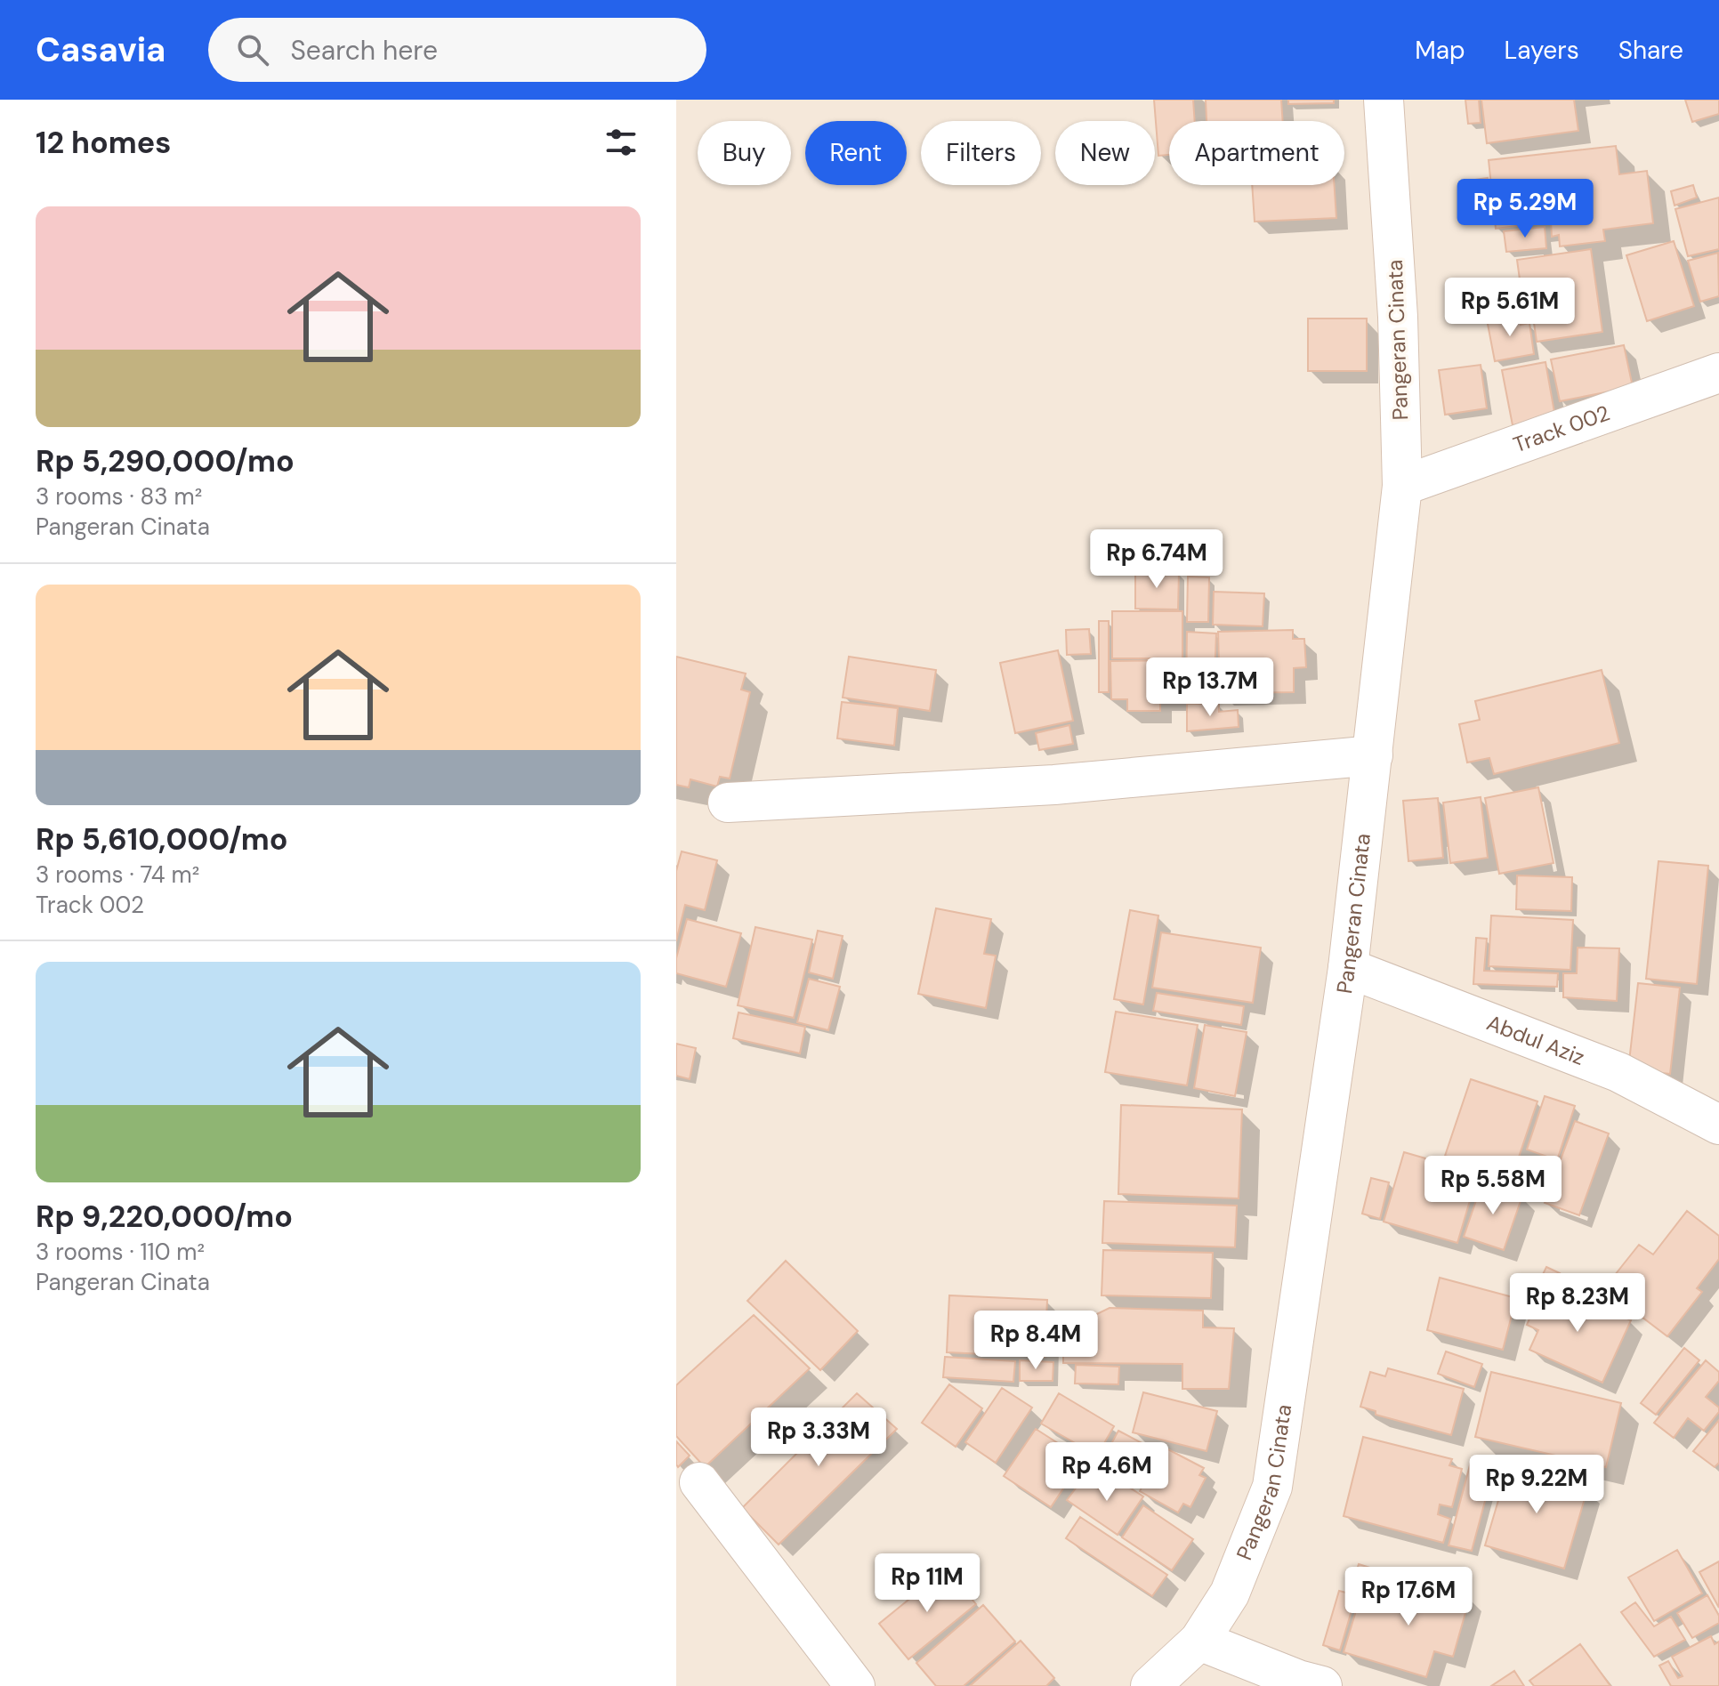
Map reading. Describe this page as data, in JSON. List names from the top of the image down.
{
  "streets": {
    "street": ["Pangeran Cinata", "Track 002", "Abdul Aziz"]
  },
  "crossings": [
    ["Pangeran Cinata", "Track 002"],
    ["Pangeran Cinata", "Abdul Aziz"]
  ],
  "page": {
    "header": "Casavia",
    "search": "Search here",
    "nav": ["Map", "Layers", "Share"],
    "heading": "12 homes",
    "chip": [
      "Buy",
      "Rent",
      "Filters",
      "New",
      "Apartment"
    ],
    "price": [
      "Rp 5.29M",
      "Rp 5.61M",
      "Rp 6.74M",
      "Rp 13.7M",
      "Rp 5.58M",
      "Rp 8.23M",
      "Rp 8.4M",
      "Rp 3.33M",
      "Rp 4.6M",
      "Rp 9.22M",
      "Rp 11M",
      "Rp 17.6M"
    ],
    "list": [
      {
        "name": "Rp 5,290,000/mo",
        "note": "3 rooms · 83 m² · Pangeran Cinata"
      },
      {
        "name": "Rp 5,610,000/mo",
        "note": "3 rooms · 74 m² · Track 002"
      },
      {
        "name": "Rp 9,220,000/mo",
        "note": "3 rooms · 110 m² · Pangeran Cinata"
      }
    ]
  }
}
